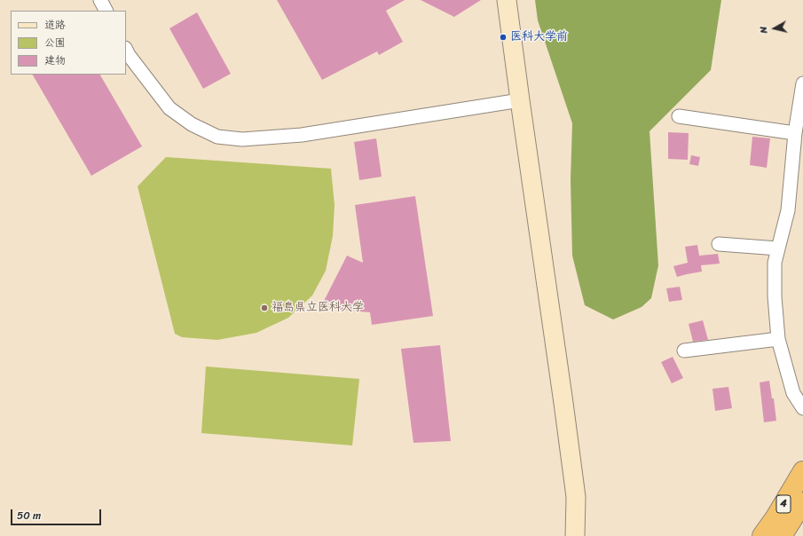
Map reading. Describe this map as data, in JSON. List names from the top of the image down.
{
  "streets": {
    "highway": ["4"]
  },
  "places": ["医科大学前", "福島県立医科大学"],
  "legend": ["道路", "公園", "建物"],
  "scale_bar": "50 m",
  "north": "left"
}
